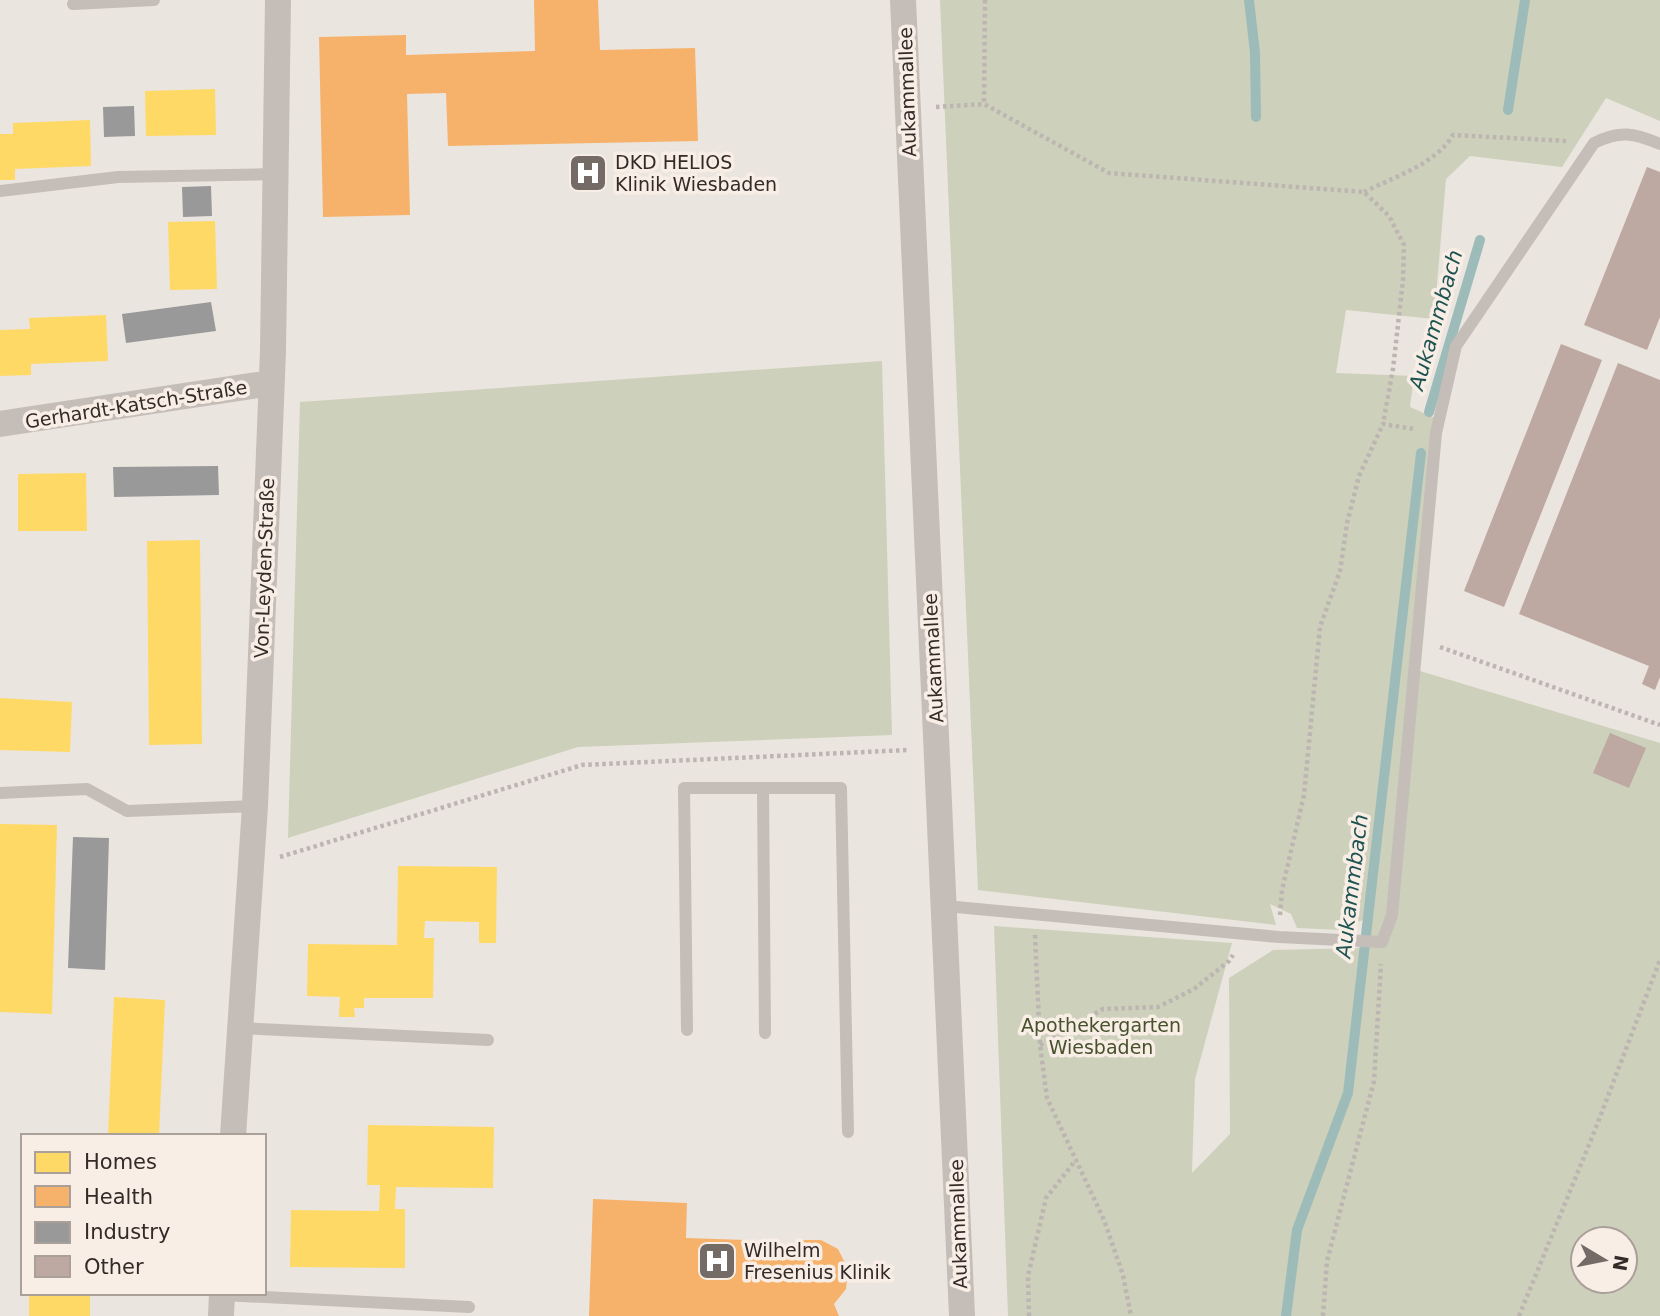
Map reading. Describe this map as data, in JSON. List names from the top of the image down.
{
  "streets": {
    "street": ["Aukammallee", "Gerhardt-Katsch-Straße", "Von-Leyden-Straße"]
  },
  "crossings": [
    ["Gerhardt-Katsch-Straße", "Von-Leyden-Straße"]
  ],
  "water": ["Aukammbach"],
  "parks": ["Apothekergarten Wiesbaden"],
  "places": {
    "hospital": ["DKD HELIOS Klinik Wiesbaden", "Wilhelm Fresenius Klinik"]
  },
  "legend": [
    "Homes",
    "Health",
    "Industry",
    "Other"
  ],
  "north": "right"
}
